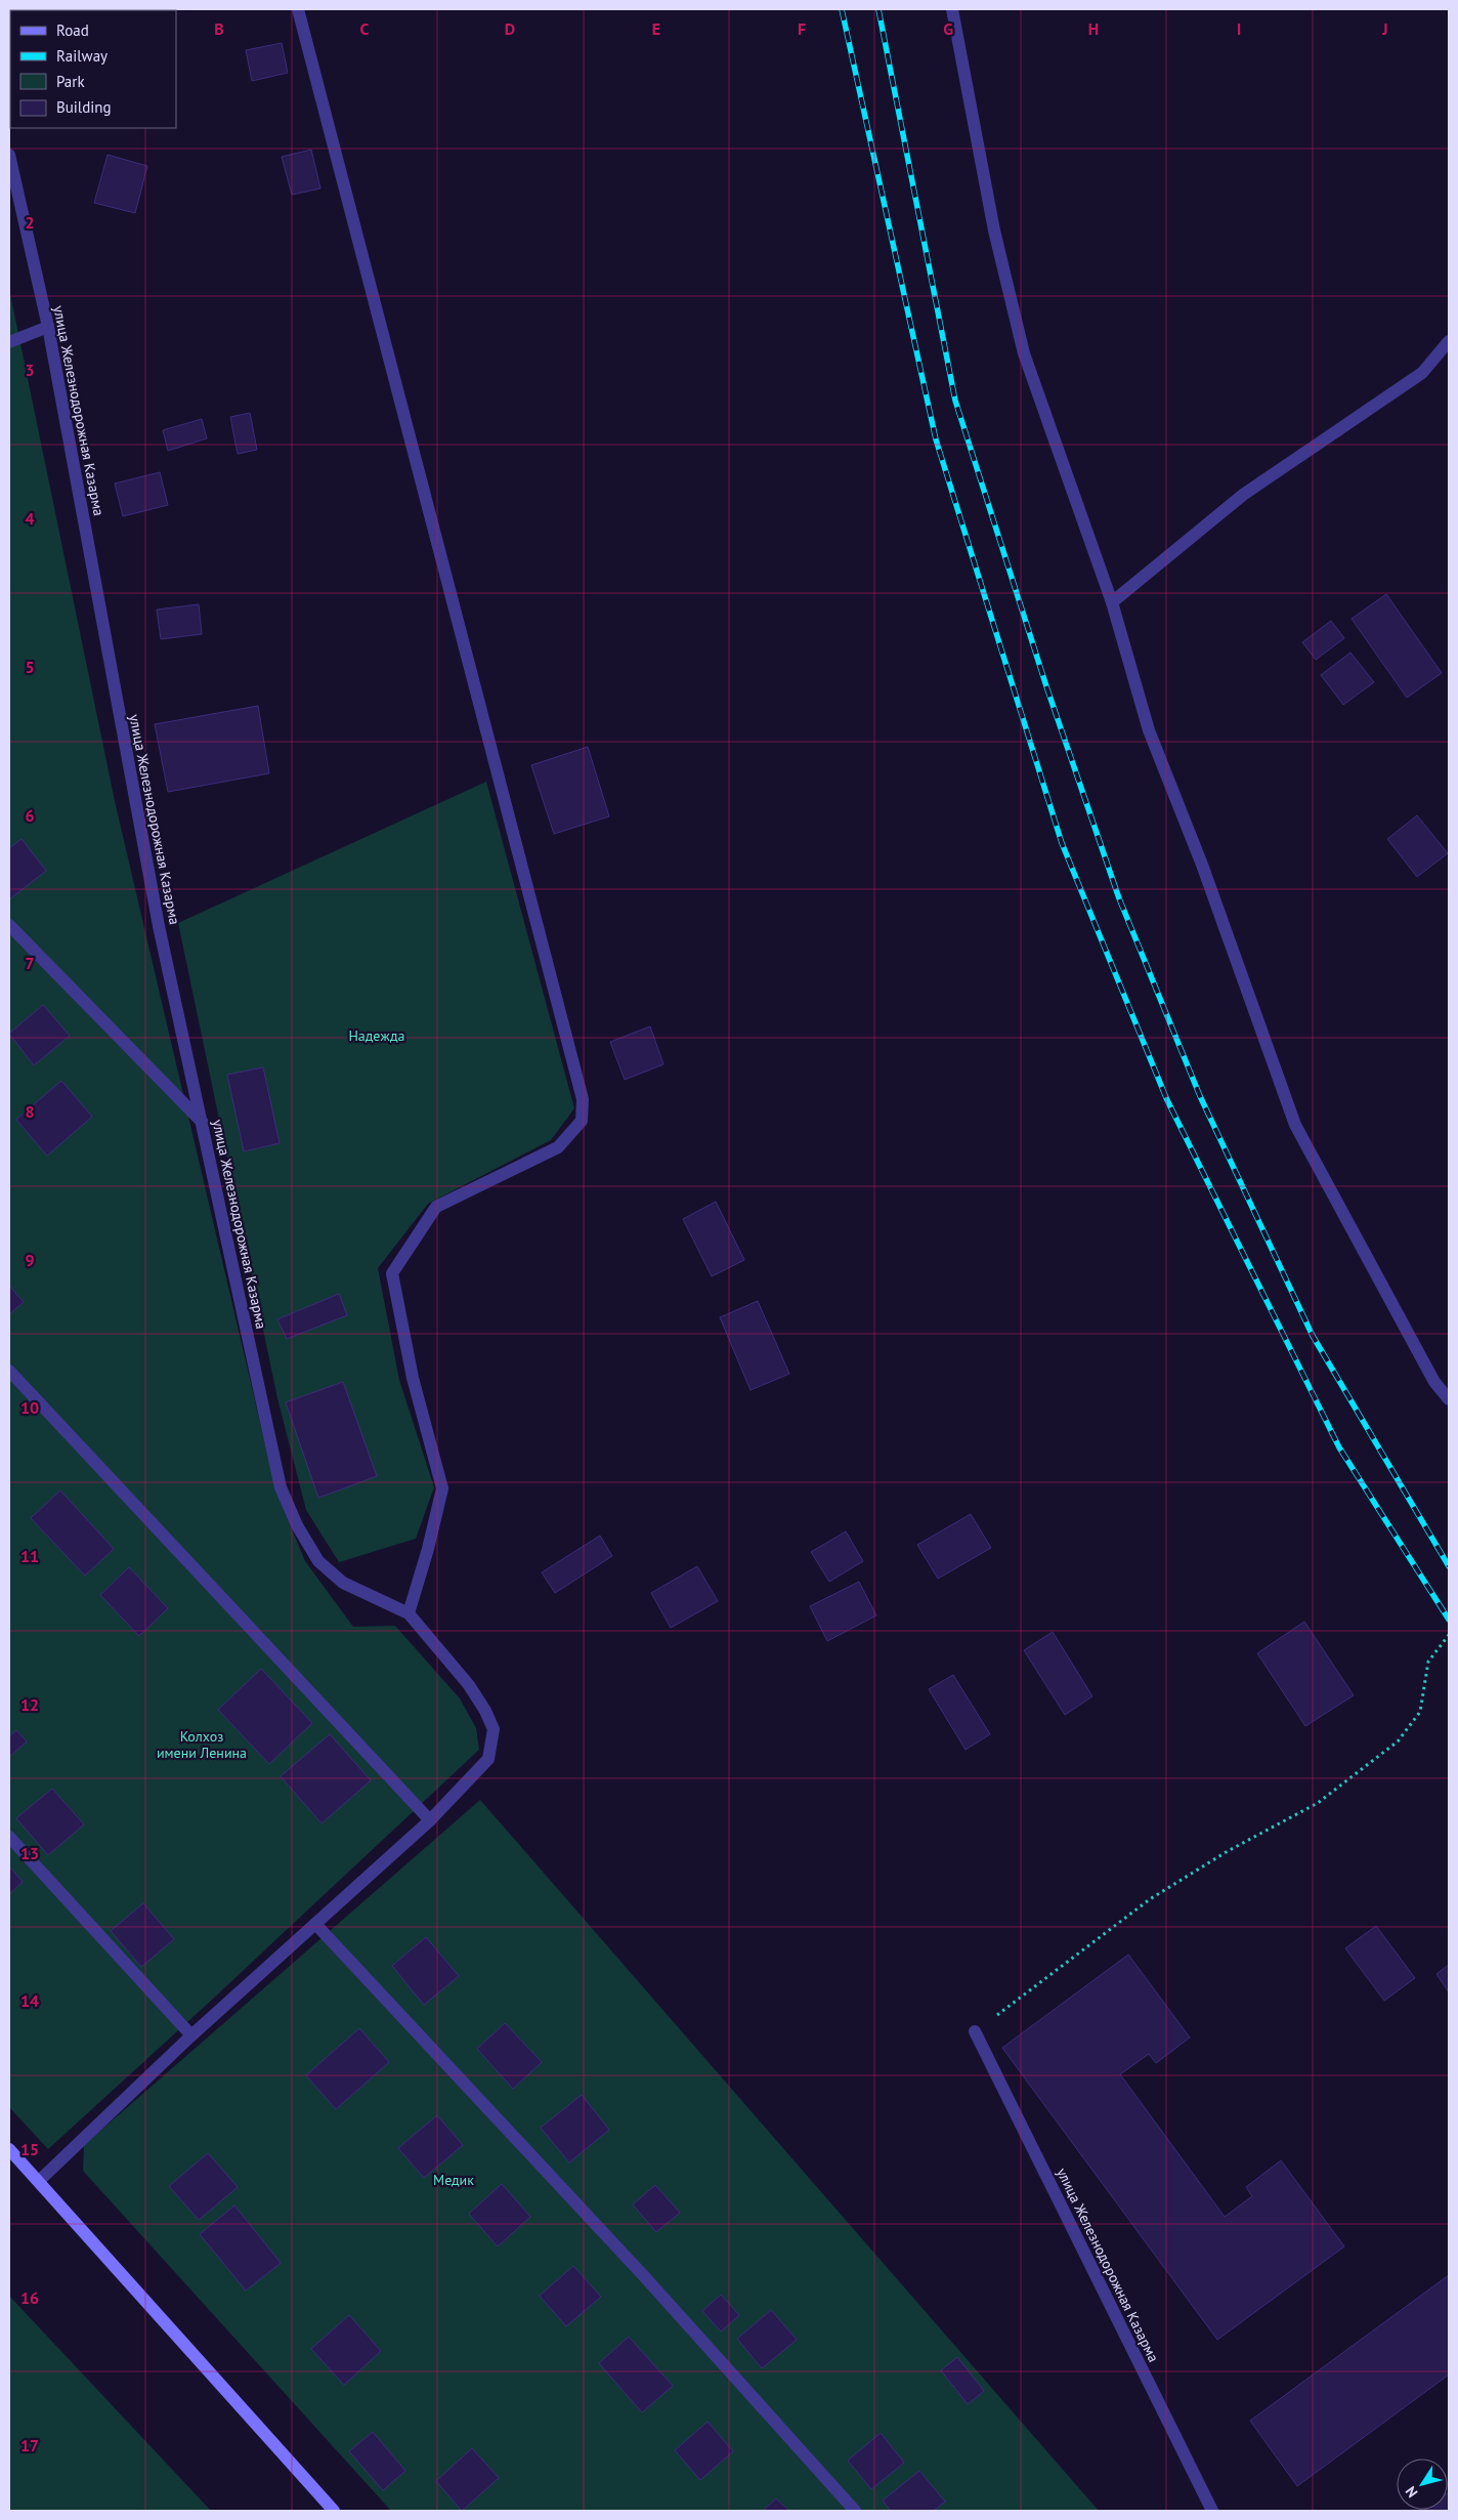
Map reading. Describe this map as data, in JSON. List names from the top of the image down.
{
  "streets": {
    "street": ["улица Железнодорожная Казарма"]
  },
  "parks": ["Надежда", "Колхоз имени Ленина", "Медик"],
  "legend": [
    "Road",
    "Railway",
    "Park",
    "Building"
  ],
  "north": "bottom left",
  "grid": {
    "columns": [
      "B",
      "C",
      "D",
      "E",
      "F",
      "G",
      "H",
      "I",
      "J"
    ],
    "rows": [
      "2",
      "3",
      "4",
      "5",
      "6",
      "7",
      "8",
      "9",
      "10",
      "11",
      "12",
      "13",
      "14",
      "15",
      "16",
      "17"
    ]
  }
}
